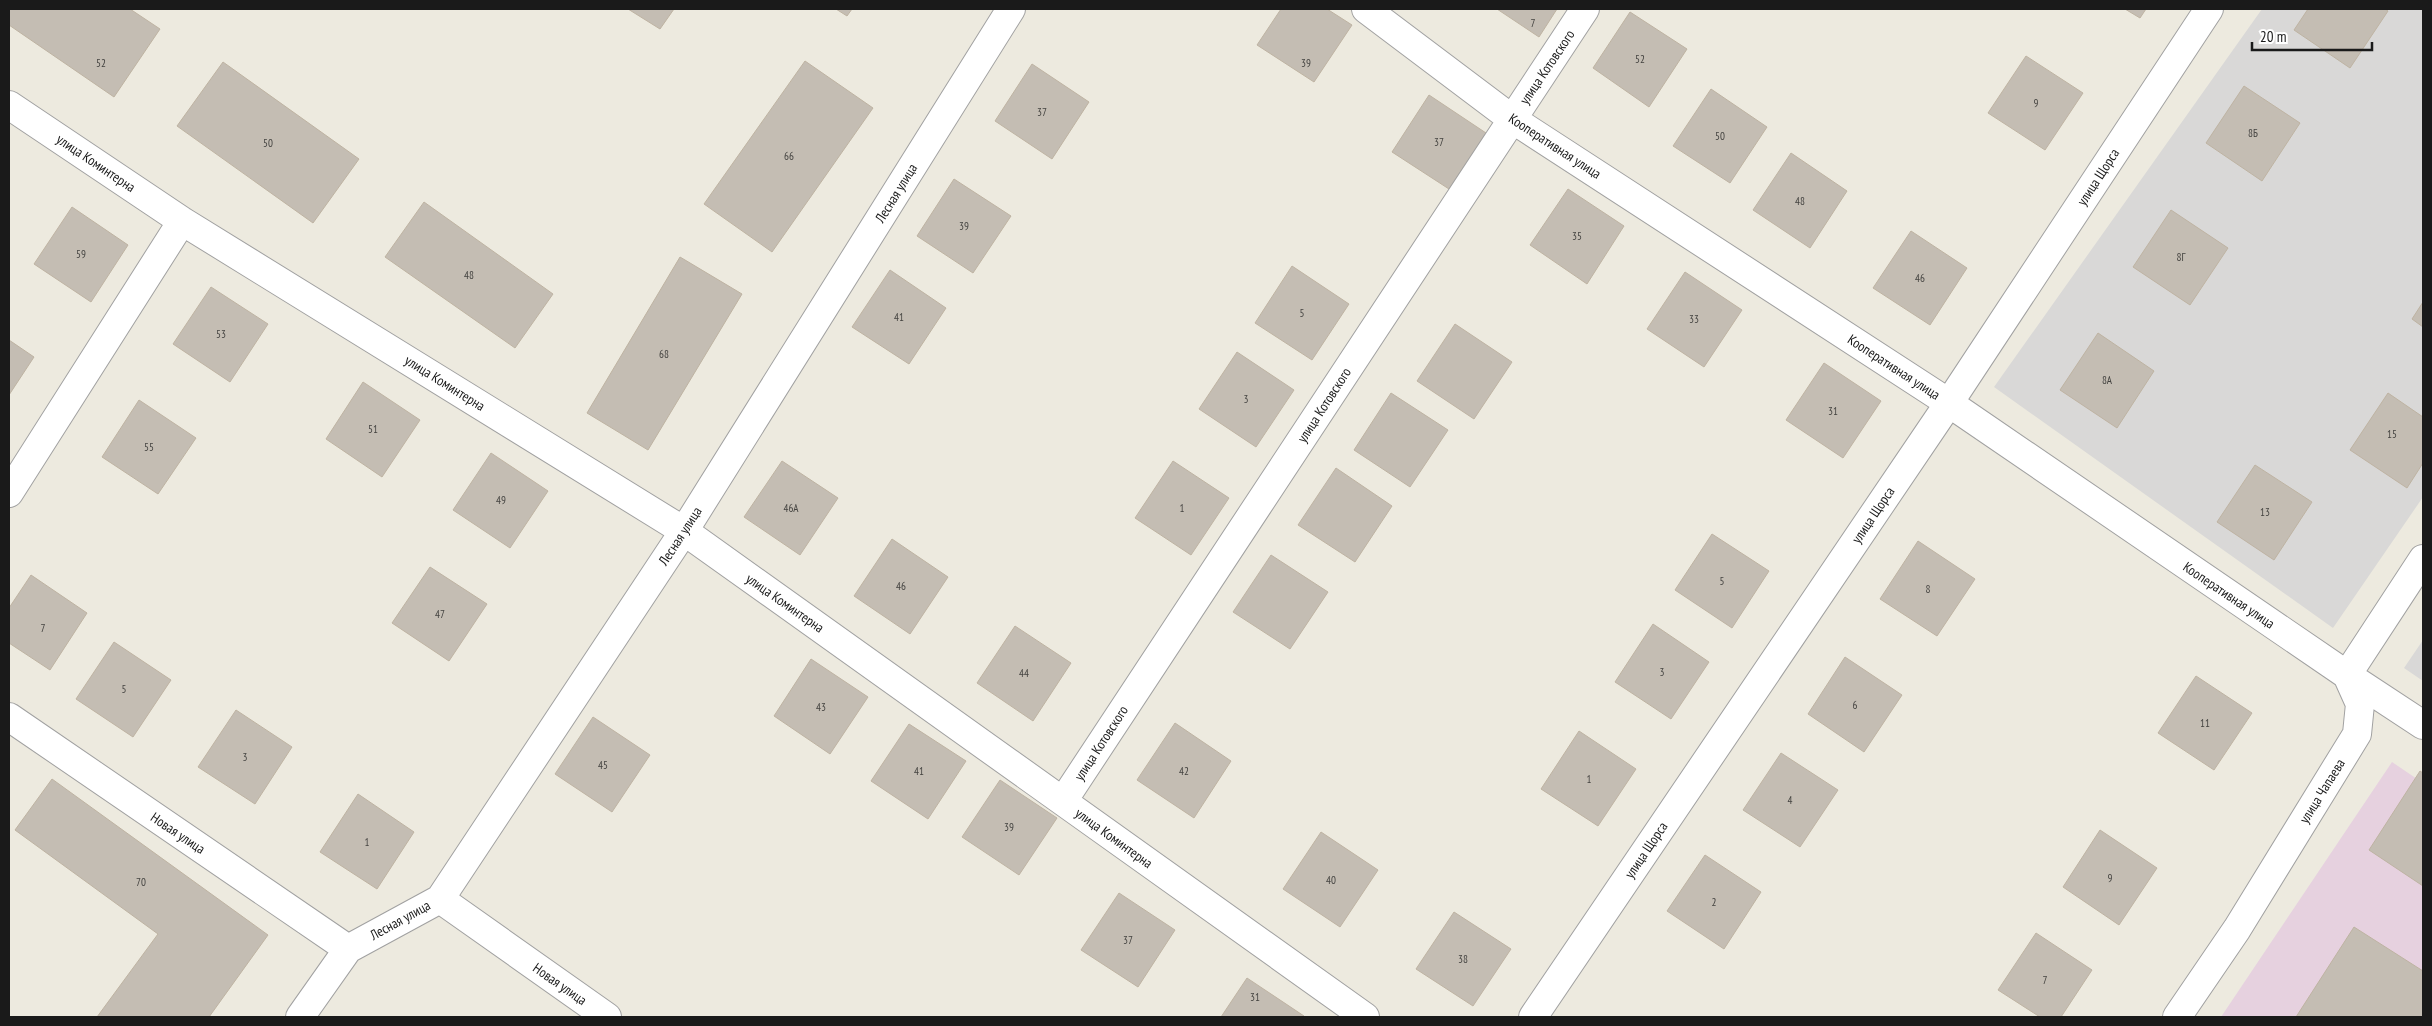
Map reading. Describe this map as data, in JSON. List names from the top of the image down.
{
  "streets": {
    "street": [
      "улица Котовского",
      "Кооперативная улица",
      "улица Коминтерна",
      "улица Щорса",
      "Лесная улица",
      "улица Чапаева",
      "Новая улица"
    ]
  },
  "crossings": [
    ["улица Котовского", "Кооперативная улица"],
    ["улица Котовского", "улица Коминтерна"],
    ["Кооперативная улица", "улица Щорса"],
    ["Кооперативная улица", "улица Чапаева"],
    ["улица Коминтерна", "Лесная улица"],
    ["Лесная улица", "Новая улица"]
  ],
  "house_numbers": [
    "7",
    "52",
    "52",
    "39",
    "9",
    "37",
    "8Б",
    "50",
    "37",
    "50",
    "66",
    "48",
    "39",
    "35",
    "59",
    "8Г",
    "48",
    "46",
    "5",
    "41",
    "33",
    "53",
    "68",
    "8А",
    "3",
    "31",
    "51",
    "15",
    "55",
    "49",
    "46А",
    "1",
    "13",
    "5",
    "46",
    "8",
    "47",
    "7",
    "3",
    "44",
    "5",
    "6",
    "43",
    "11",
    "3",
    "45",
    "41",
    "42",
    "1",
    "4",
    "39",
    "1",
    "9",
    "40",
    "70",
    "2",
    "37",
    "38",
    "7",
    "31"
  ],
  "scale_bar": "20 m"
}
